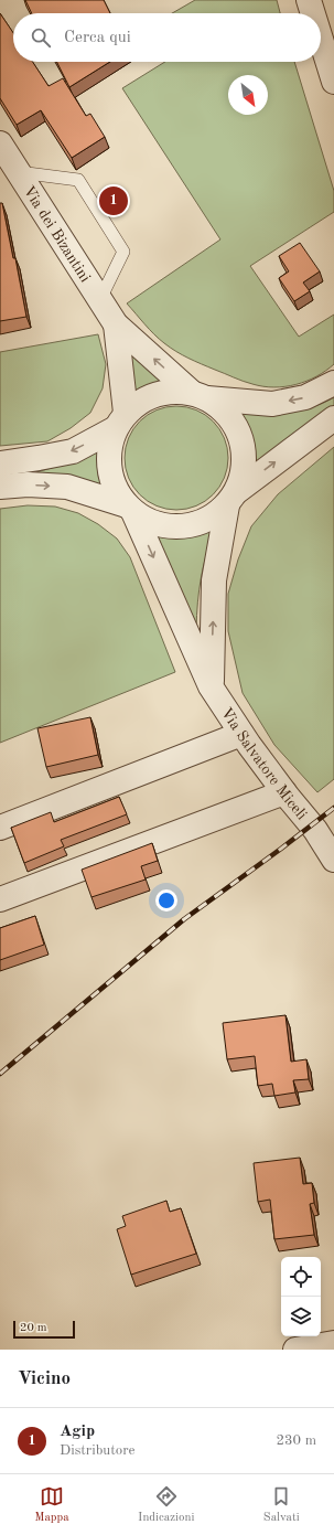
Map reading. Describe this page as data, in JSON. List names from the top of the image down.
{
  "streets": {
    "street": ["Via dei Bizantini", "Via Salvatore Miceli"]
  },
  "crossings": [
    ["Via dei Bizantini", "Via Salvatore Miceli"]
  ],
  "one_way": ["Via Salvatore Miceli"],
  "scale_bar": "20 m",
  "north": "bottom right",
  "page": {
    "search": "Cerca qui",
    "pins": "1",
    "scale": "20 m",
    "heading": "Vicino",
    "list": [
      {
        "mark": "1",
        "name": "Agip",
        "note": "Distributore",
        "value": "230 m"
      }
    ],
    "nav": ["Mappa", "Indicazioni", "Salvati"]
  }
}
